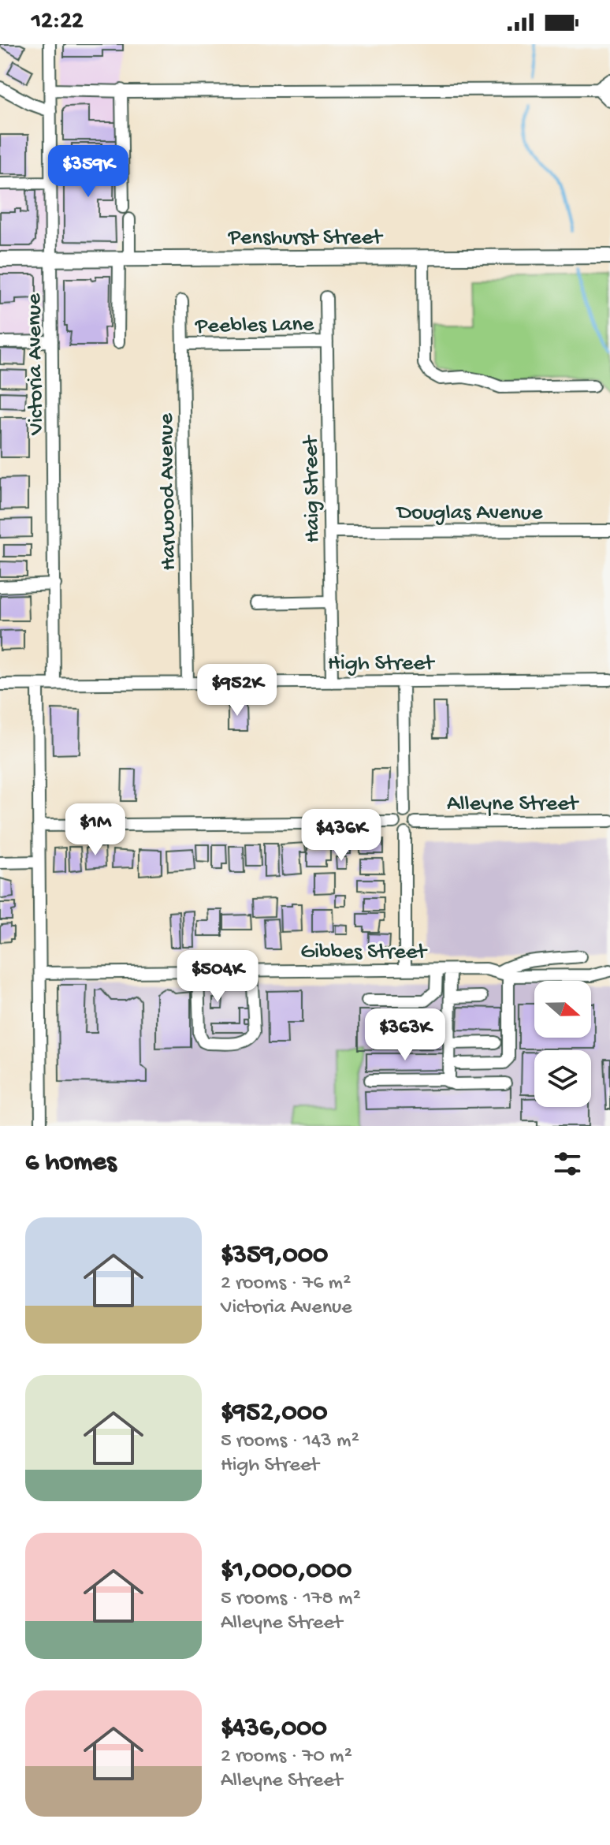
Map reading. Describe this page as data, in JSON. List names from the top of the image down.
{
  "streets": {
    "main road": ["Penshurst Street"],
    "street": [
      "Peebles Lane",
      "Victoria Avenue",
      "Haig Street",
      "Harwood Avenue",
      "Douglas Avenue",
      "High Street",
      "Alleyne Street",
      "Gibbes Street"
    ]
  },
  "crossings": [
    ["Penshurst Street", "Victoria Avenue"],
    ["Peebles Lane", "Haig Street"],
    ["Peebles Lane", "Harwood Avenue"],
    ["Victoria Avenue", "High Street"],
    ["Haig Street", "Douglas Avenue"],
    ["Haig Street", "High Street"],
    ["Harwood Avenue", "High Street"]
  ],
  "north": "right",
  "page": {
    "status": "12:22",
    "price": [
      "$359K",
      "$952K",
      "$1M",
      "$436K",
      "$504K",
      "$363K"
    ],
    "heading": "6 homes",
    "list": [
      {
        "name": "$359,000",
        "note": "2 rooms · 76 m² · Victoria Avenue"
      },
      {
        "name": "$952,000",
        "note": "5 rooms · 143 m² · High Street"
      },
      {
        "name": "$1,000,000",
        "note": "5 rooms · 178 m² · Alleyne Street"
      },
      {
        "name": "$436,000",
        "note": "2 rooms · 70 m² · Alleyne Street"
      }
    ]
  }
}
